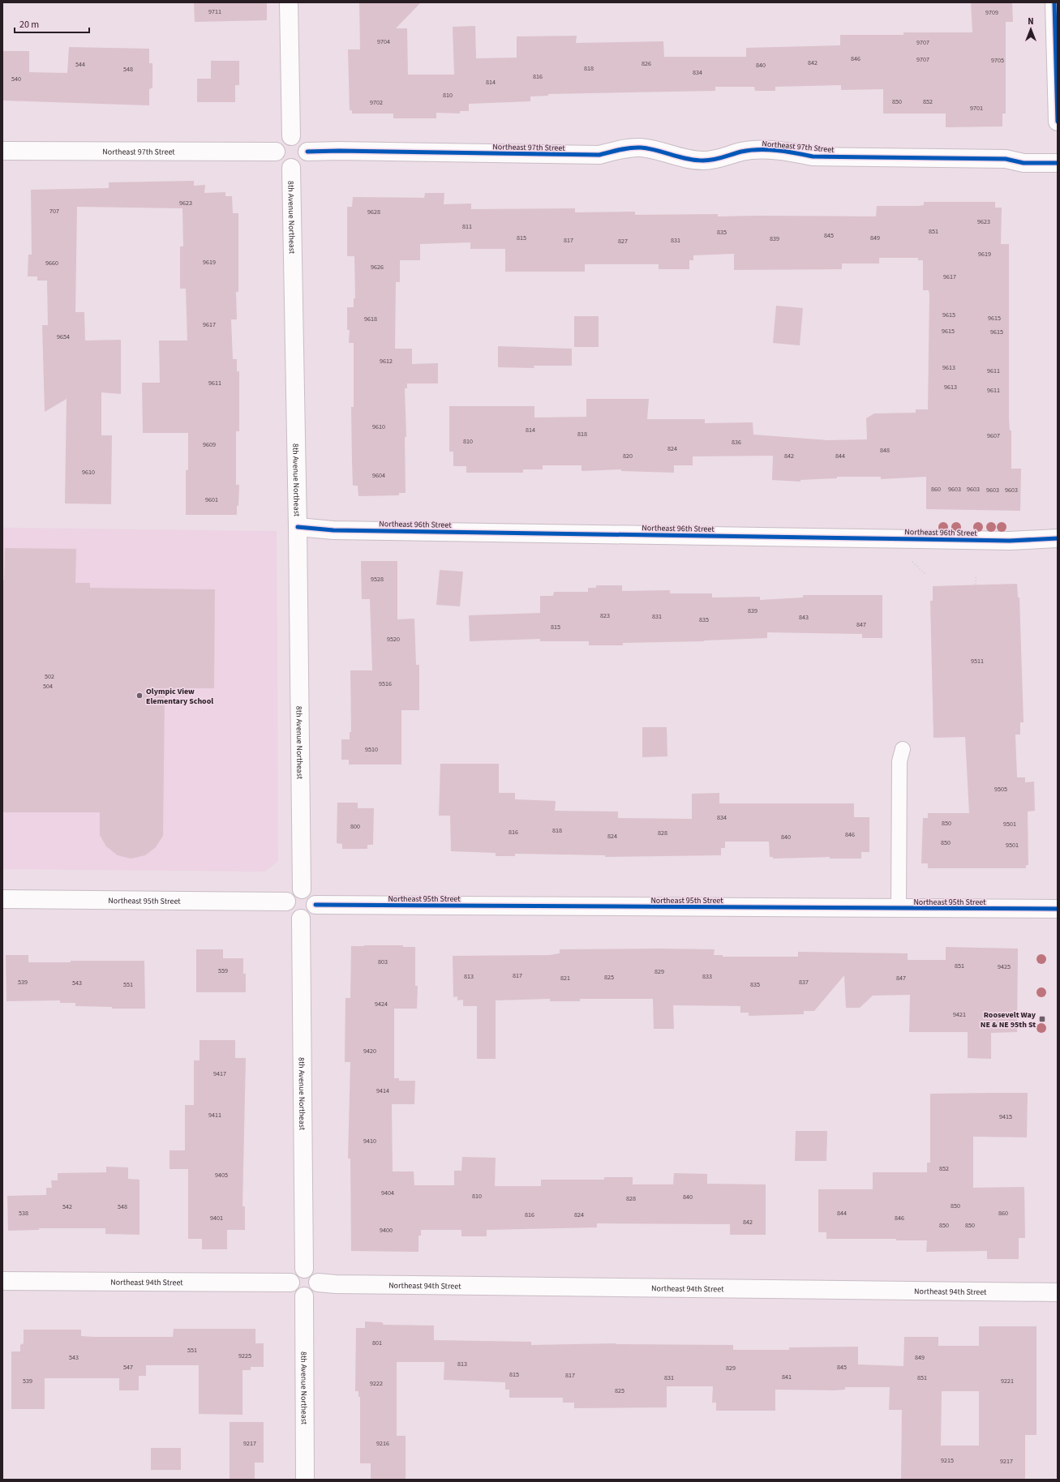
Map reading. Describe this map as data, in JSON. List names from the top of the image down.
{
  "streets": {
    "street": [
      "Northeast 97th Street",
      "8th Avenue Northeast",
      "Northeast 96th Street",
      "Northeast 95th Street",
      "Northeast 94th Street"
    ]
  },
  "crossings": [
    ["Northeast 97th Street", "8th Avenue Northeast"],
    ["8th Avenue Northeast", "Northeast 96th Street"],
    ["8th Avenue Northeast", "Northeast 95th Street"],
    ["8th Avenue Northeast", "Northeast 94th Street"]
  ],
  "places": {
    "other": ["Olympic View Elementary School"],
    "transit": ["Roosevelt Way NE & NE 95th St"]
  },
  "house_numbers": [
    "9711",
    "9709",
    "9704",
    "9707",
    "846",
    "9707",
    "9705",
    "842",
    "826",
    "544",
    "840",
    "818",
    "548",
    "834",
    "816",
    "540",
    "814",
    "810",
    "850",
    "852",
    "9702",
    "9701",
    "9623",
    "707",
    "9628",
    "9623",
    "811",
    "851",
    "835",
    "845",
    "815",
    "849",
    "839",
    "817",
    "831",
    "827",
    "9619",
    "9619",
    "9660",
    "9626",
    "9617",
    "9615",
    "9615",
    "9618",
    "9617",
    "9615",
    "9615",
    "9654",
    "9612",
    "9613",
    "9611",
    "9611",
    "9613",
    "9611",
    "9610",
    "814",
    "818",
    "9607",
    "810",
    "836",
    "9609",
    "824",
    "848",
    "820",
    "842",
    "844",
    "9610",
    "9604",
    "860",
    "9603",
    "9603",
    "9603",
    "9603",
    "9601",
    "9528",
    "839",
    "823",
    "831",
    "843",
    "835",
    "847",
    "815",
    "9520",
    "9511",
    "502",
    "9516",
    "504",
    "9510",
    "9505",
    "834",
    "850",
    "9501",
    "800",
    "818",
    "816",
    "828",
    "846",
    "824",
    "840",
    "850",
    "9501",
    "803",
    "851",
    "9425",
    "559",
    "829",
    "817",
    "813",
    "833",
    "825",
    "821",
    "847",
    "539",
    "837",
    "543",
    "551",
    "835",
    "9424",
    "9421",
    "9420",
    "9417",
    "9414",
    "9411",
    "9415",
    "9410",
    "852",
    "9405",
    "9404",
    "810",
    "840",
    "828",
    "850",
    "542",
    "548",
    "538",
    "844",
    "860",
    "816",
    "824",
    "9401",
    "846",
    "842",
    "850",
    "850",
    "9400",
    "801",
    "551",
    "9225",
    "543",
    "849",
    "813",
    "547",
    "845",
    "829",
    "815",
    "817",
    "841",
    "831",
    "851",
    "539",
    "9221",
    "9222",
    "825",
    "9217",
    "9216",
    "9215",
    "9217"
  ],
  "scale_bar": "20 m",
  "north": "top"
}
